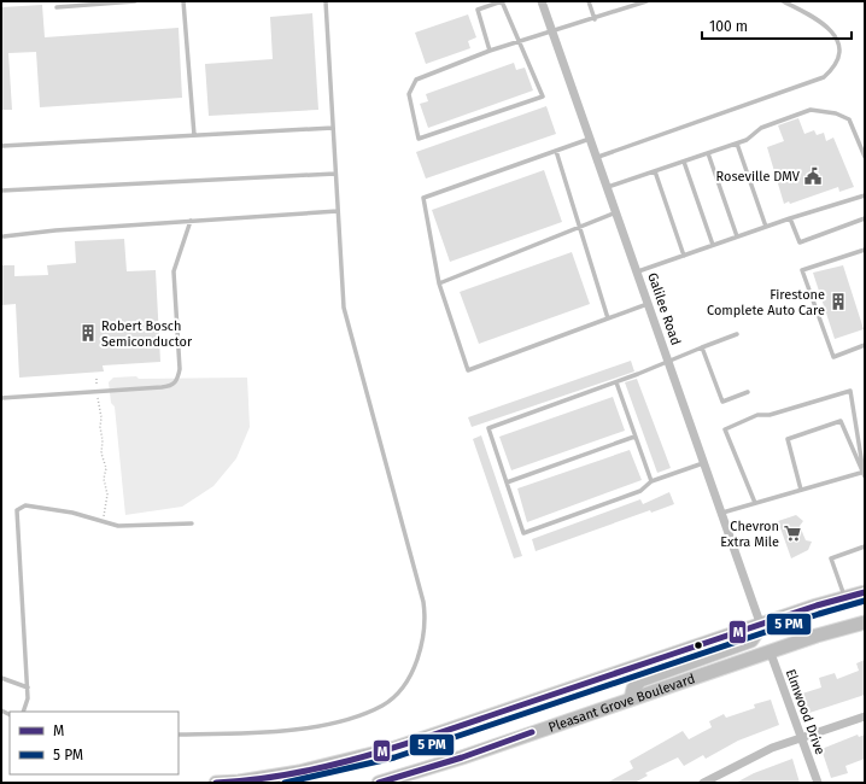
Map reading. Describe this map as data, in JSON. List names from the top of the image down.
{
  "streets": {
    "main road": ["Pleasant Grove Boulevard"],
    "street": ["Galilee Road", "Elmwood Drive"]
  },
  "crossings": [
    ["Pleasant Grove Boulevard", "Elmwood Drive"]
  ],
  "places": {
    "public building": ["Roseville DMV"],
    "building": ["Firestone Complete Auto Care", "Robert Bosch Semiconductor"],
    "supermarket": ["Chevron Extra Mile"]
  },
  "lines": ["transit line M"],
  "legend": ["M", "5 PM"],
  "scale_bar": "100 m"
}
